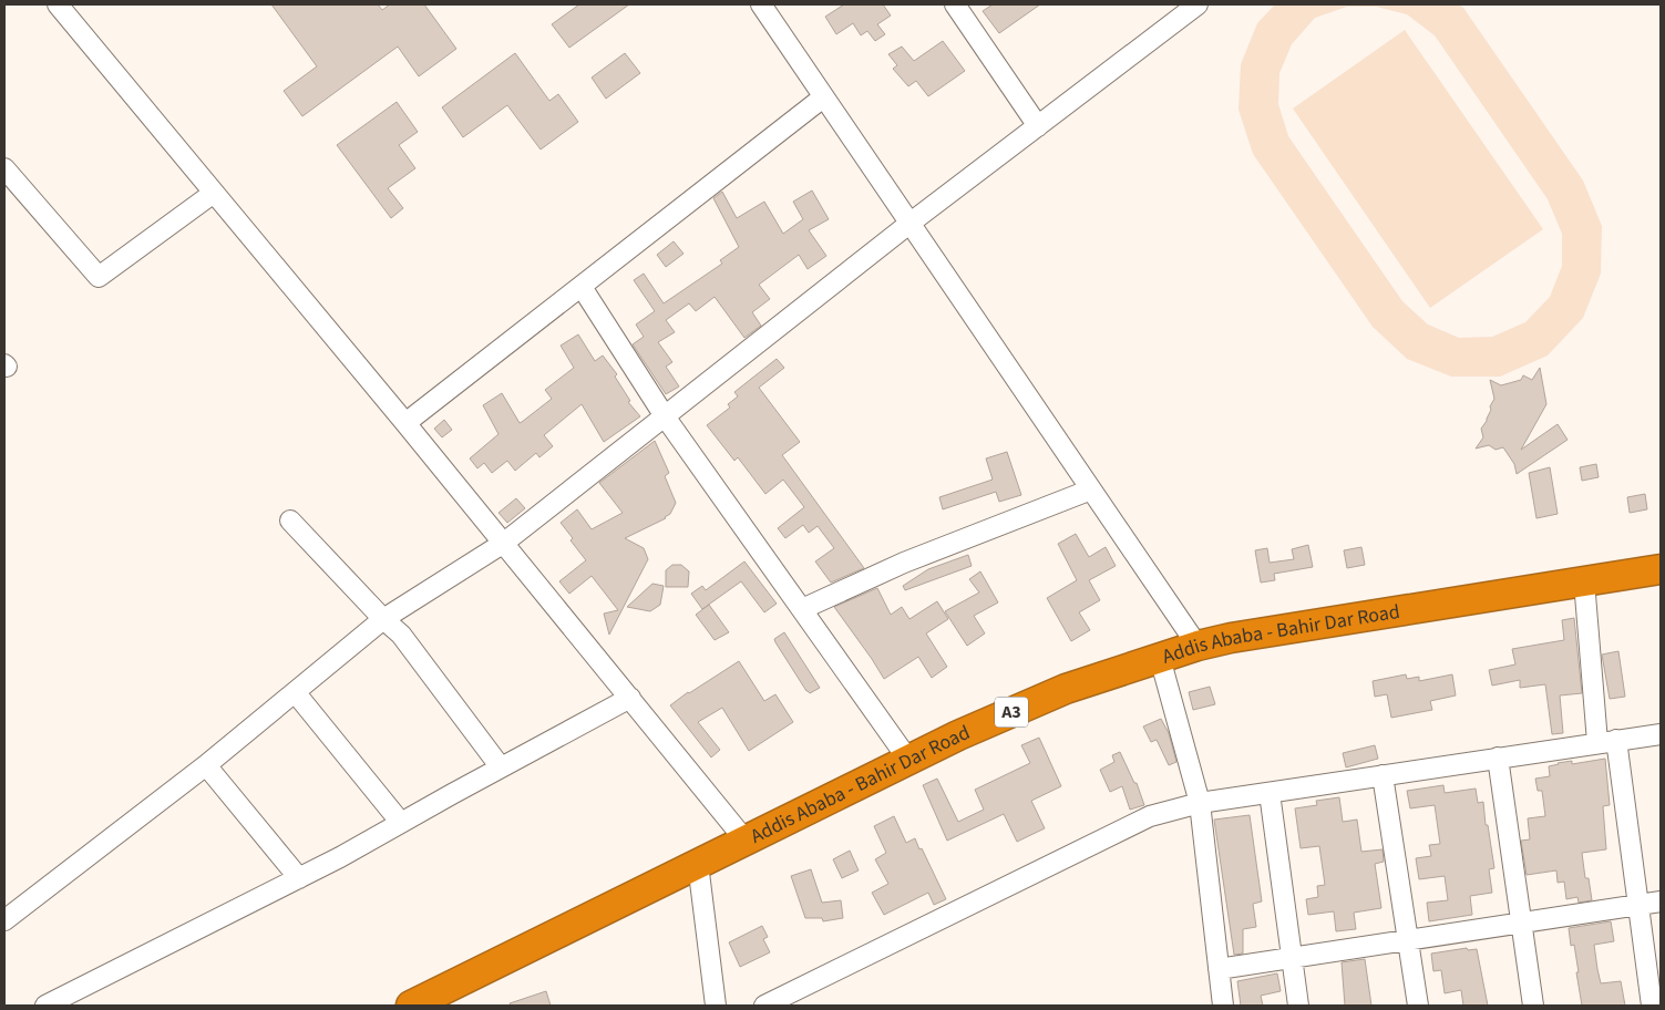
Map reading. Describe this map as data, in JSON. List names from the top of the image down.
{
  "streets": {
    "highway": ["Addis Ababa - Bahir Dar Road", "A3"]
  }
}
